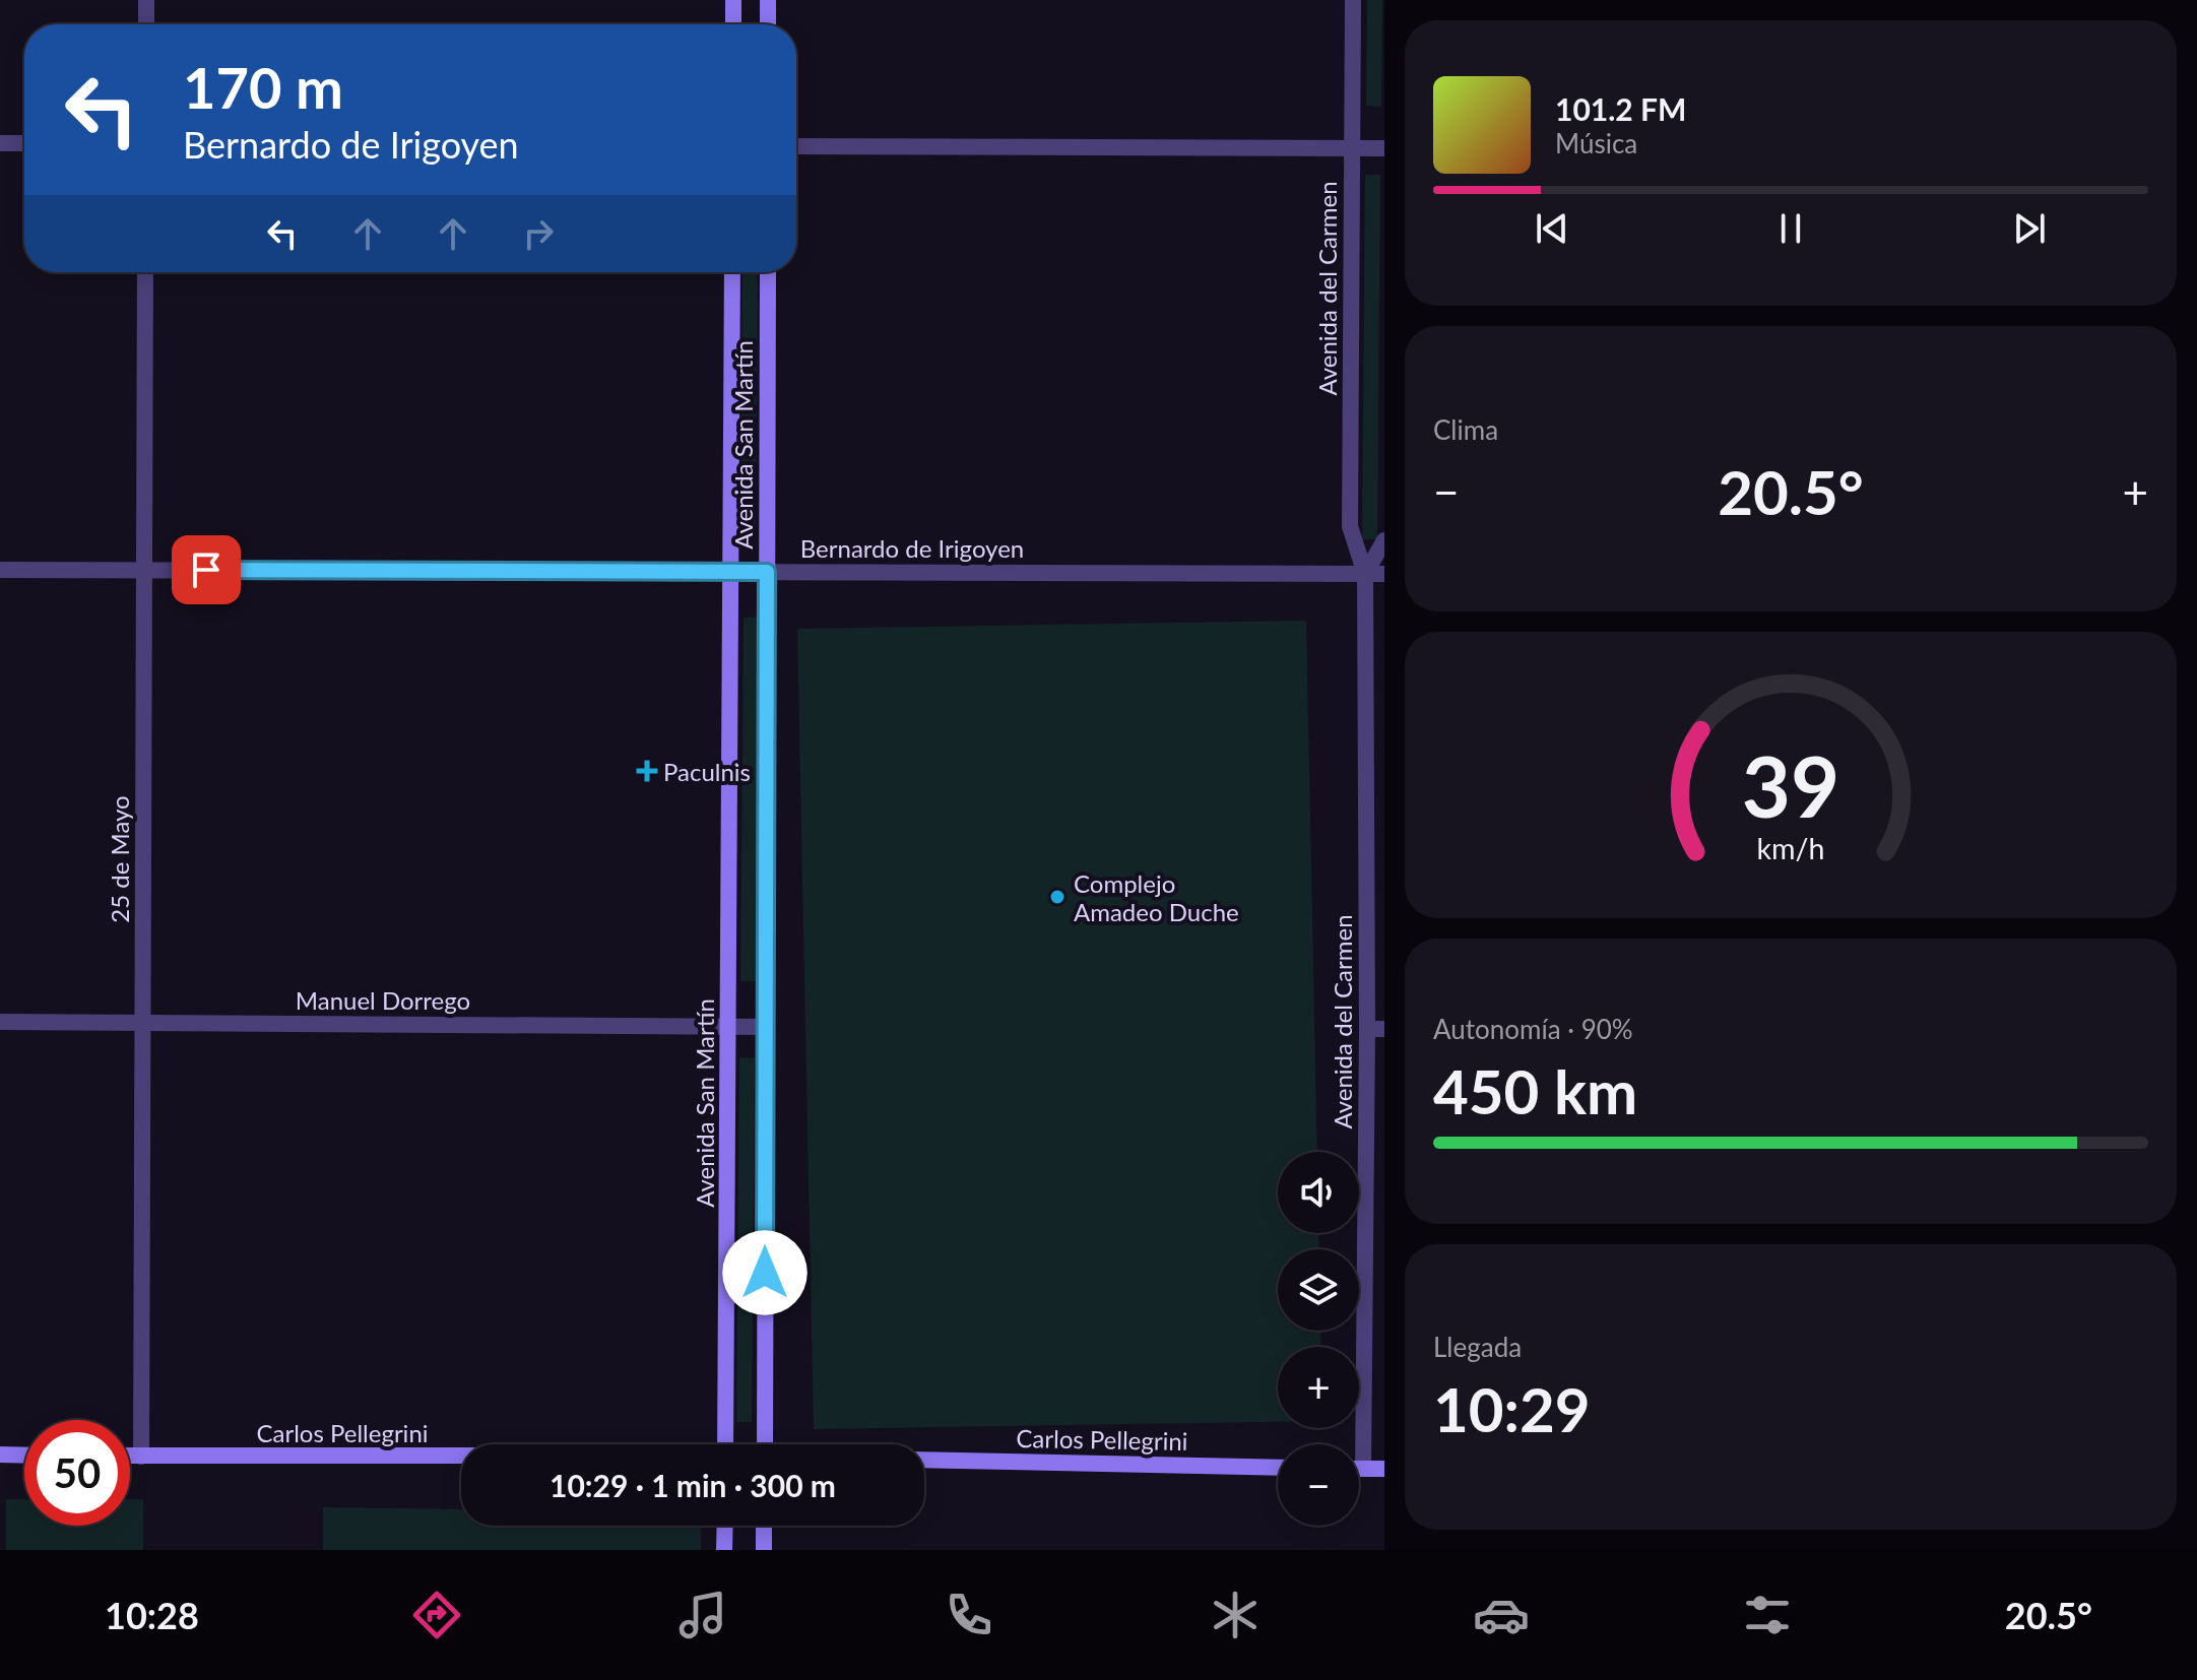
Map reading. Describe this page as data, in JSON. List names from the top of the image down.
{
  "streets": {
    "main road": ["Avenida San Martín", "Carlos Pellegrini"],
    "street": [
      "Avenida del Carmen",
      "Bernardo de Irigoyen",
      "25 de Mayo",
      "Manuel Dorrego"
    ]
  },
  "crossings": [
    ["Avenida del Carmen", "Bernardo de Irigoyen"],
    ["Avenida San Martín", "Bernardo de Irigoyen"],
    ["Avenida San Martín", "Manuel Dorrego"],
    ["Bernardo de Irigoyen", "25 de Mayo"],
    ["25 de Mayo", "Manuel Dorrego"],
    ["25 de Mayo", "Carlos Pellegrini"]
  ],
  "places": {
    "health": ["Paculnis"],
    "other": ["Complejo Amadeo Duche"]
  },
  "page": {
    "turn": ["170 m", "Bernardo de Irigoyen"],
    "song": ["101.2 FM", "Música"],
    "tile": [
      "Clima",
      ["Autonomía · 90%", "450 km"],
      ["Llegada", "10:29"]
    ],
    "heat": ["−", "20.5°", "+"],
    "map_buttons": ["+", "−"],
    "limit": "50",
    "trip": "10:29 · 1 min · 300 m",
    "tabs": ["10:28", "20.5°"],
    "gauge": ["39", "km/h"]
  }
}
